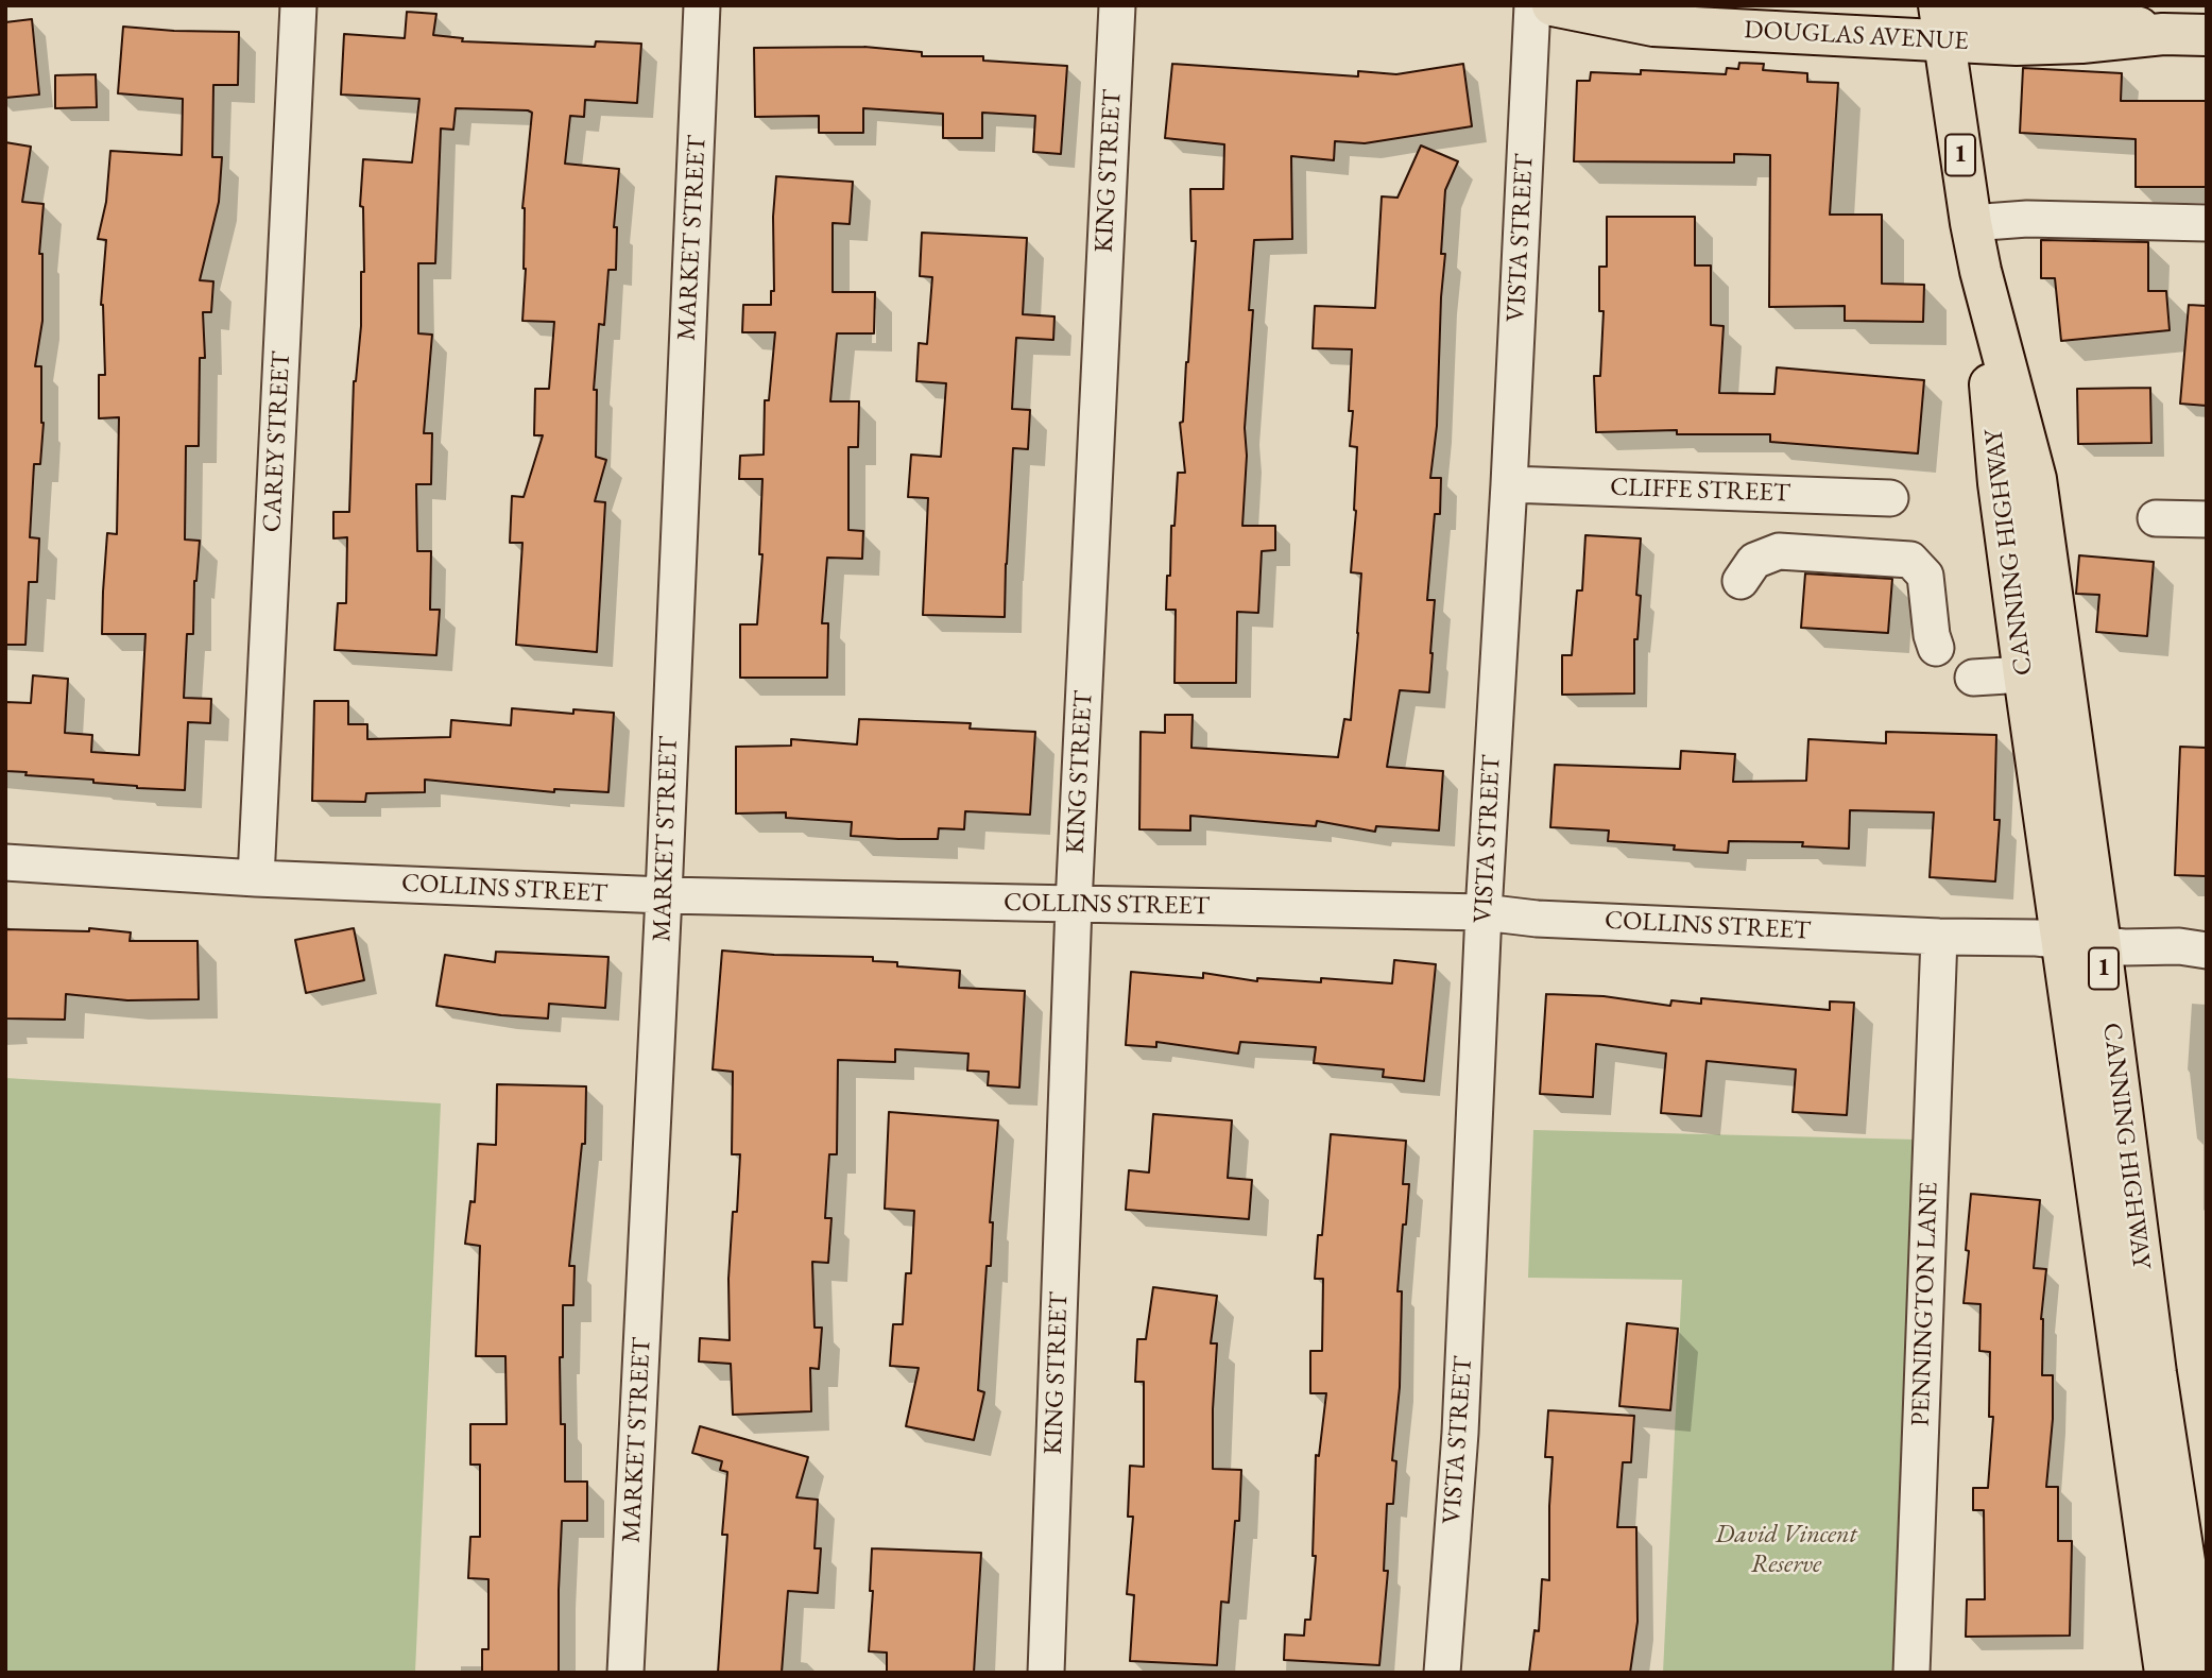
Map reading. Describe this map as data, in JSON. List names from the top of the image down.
{
  "streets": {
    "main road": ["DOUGLAS AVENUE", "1", "CANNING HIGHWAY"],
    "street": [
      "KING STREET",
      "MARKET STREET",
      "VISTA STREET",
      "CAREY STREET",
      "CLIFFE STREET",
      "COLLINS STREET",
      "PENNINGTON LANE"
    ]
  },
  "crossings": [
    ["DOUGLAS AVENUE", "CANNING HIGHWAY"],
    ["KING STREET", "COLLINS STREET"],
    ["MARKET STREET", "COLLINS STREET"],
    ["VISTA STREET", "CLIFFE STREET"],
    ["VISTA STREET", "COLLINS STREET"],
    ["CAREY STREET", "COLLINS STREET"],
    ["CANNING HIGHWAY", "COLLINS STREET"],
    ["COLLINS STREET", "PENNINGTON LANE"]
  ],
  "parks": ["David Vincent Reserve"]
}
